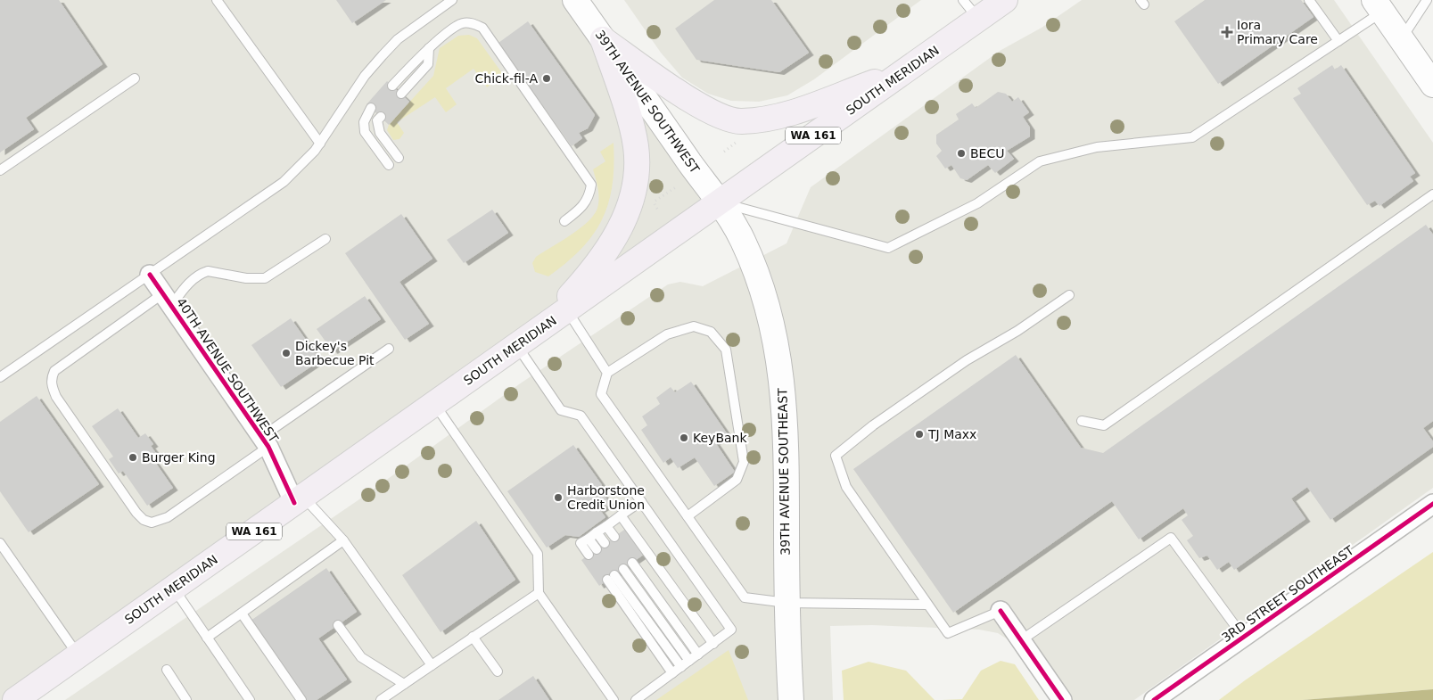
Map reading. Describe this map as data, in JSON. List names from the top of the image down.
{
  "streets": {
    "main road": [
      "SOUTH MERIDIAN",
      "39TH AVENUE SOUTHWEST",
      "WA 161",
      "39TH AVENUE SOUTHEAST"
    ],
    "street": ["40TH AVENUE SOUTHWEST", "3RD STREET SOUTHEAST"]
  },
  "crossings": [
    ["SOUTH MERIDIAN", "39TH AVENUE SOUTHWEST"],
    ["SOUTH MERIDIAN", "40TH AVENUE SOUTHWEST"],
    ["SOUTH MERIDIAN", "39TH AVENUE SOUTHEAST"],
    ["39TH AVENUE SOUTHWEST", "39TH AVENUE SOUTHEAST"]
  ],
  "places": {
    "health": ["Iora Primary Care"],
    "other": [
      "Chick-fil-A",
      "BECU",
      "Dickey's Barbecue Pit",
      "TJ Maxx",
      "KeyBank",
      "Burger King",
      "Harborstone Credit Union"
    ]
  }
}
